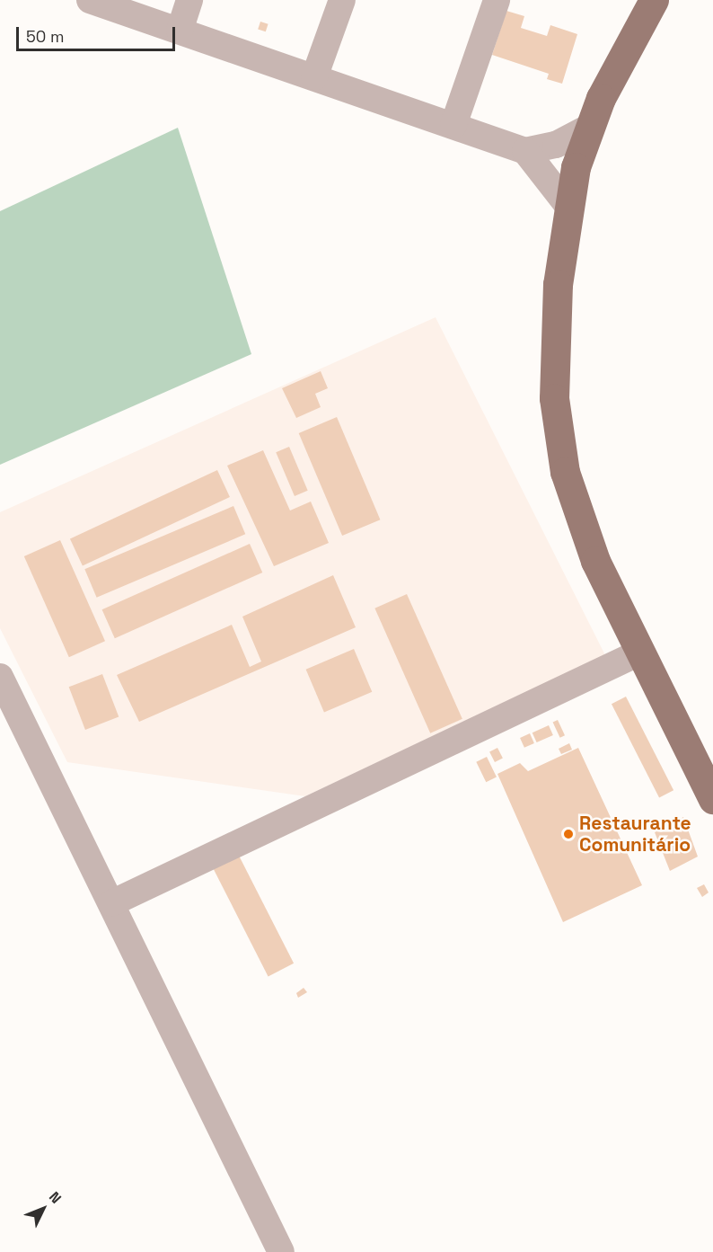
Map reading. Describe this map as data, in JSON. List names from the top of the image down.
{
  "places": ["Restaurante Comunitário"],
  "scale_bar": "50 m",
  "north": "top right"
}
